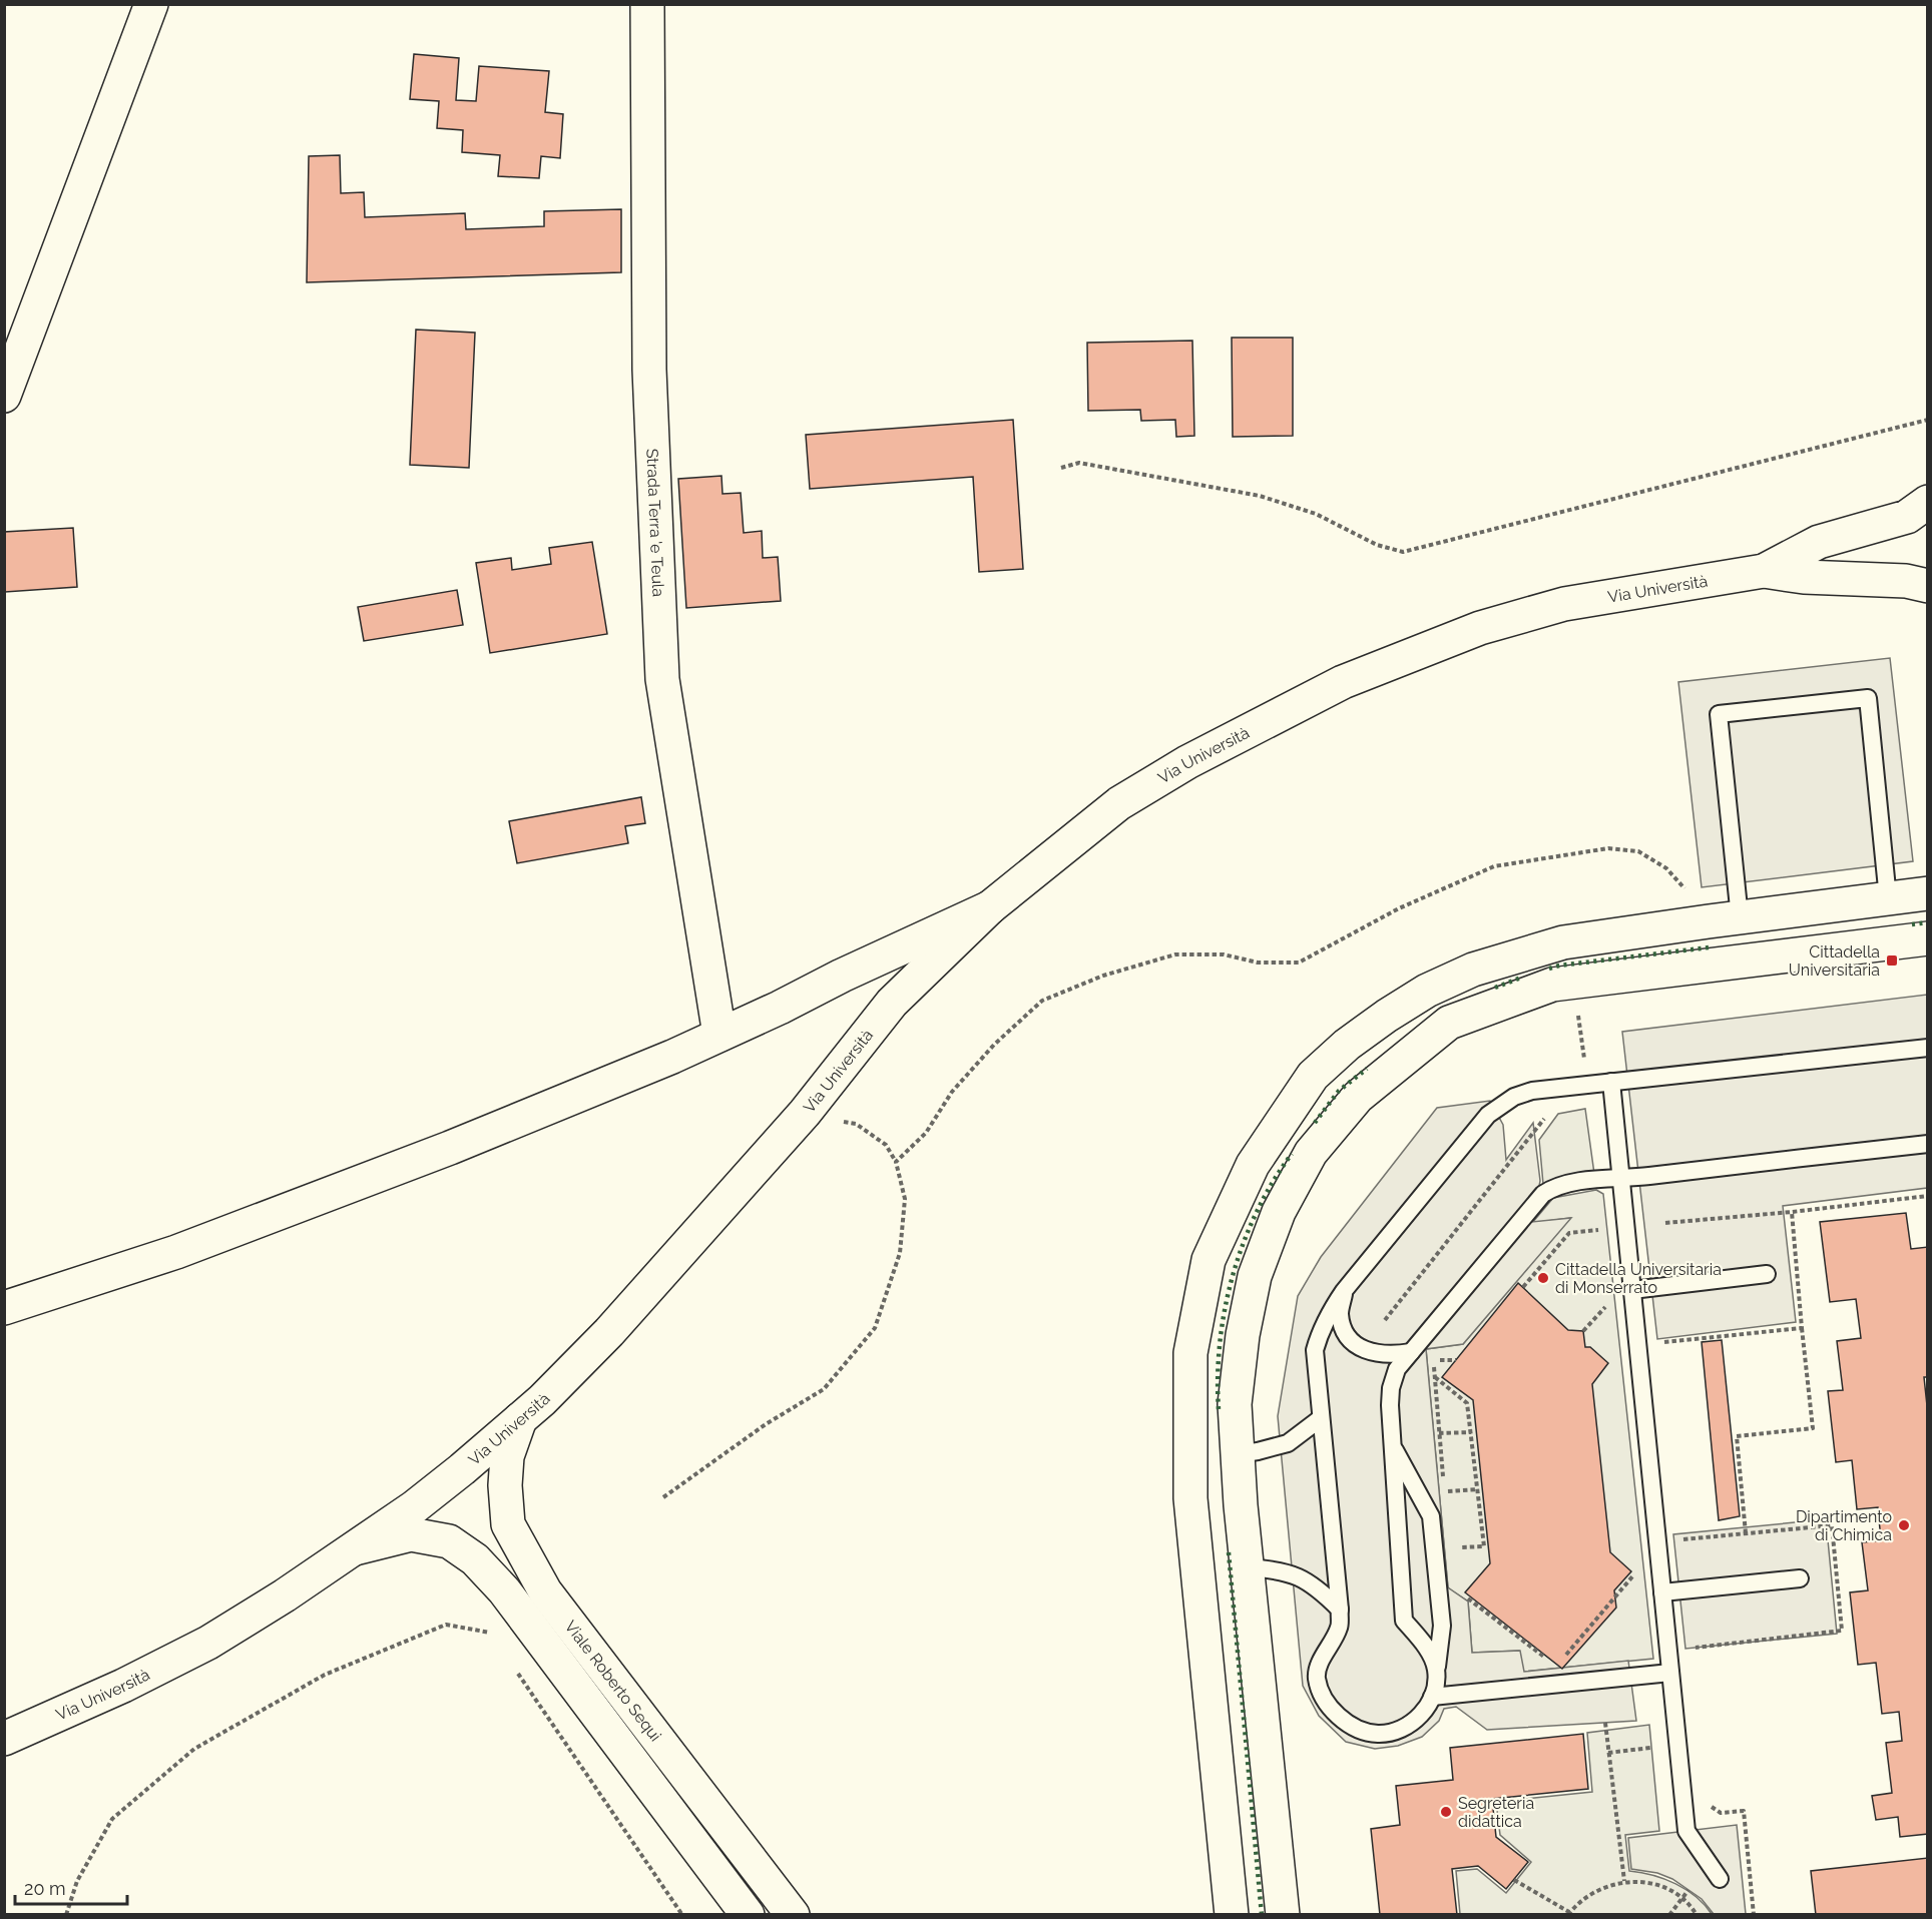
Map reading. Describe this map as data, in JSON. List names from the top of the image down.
{
  "streets": {
    "main road": ["Strada Terra 'e Teula", "Via Università", "Viale Roberto Sequi"]
  },
  "crossings": [
    ["Via Università", "Viale Roberto Sequi"]
  ],
  "places": {
    "transit": ["Cittadella Universitaria"],
    "other": ["Cittadella Universitaria di Monserrato", "Dipartimento di Chimica", "Segreteria didattica"]
  },
  "scale_bar": "20 m"
}
